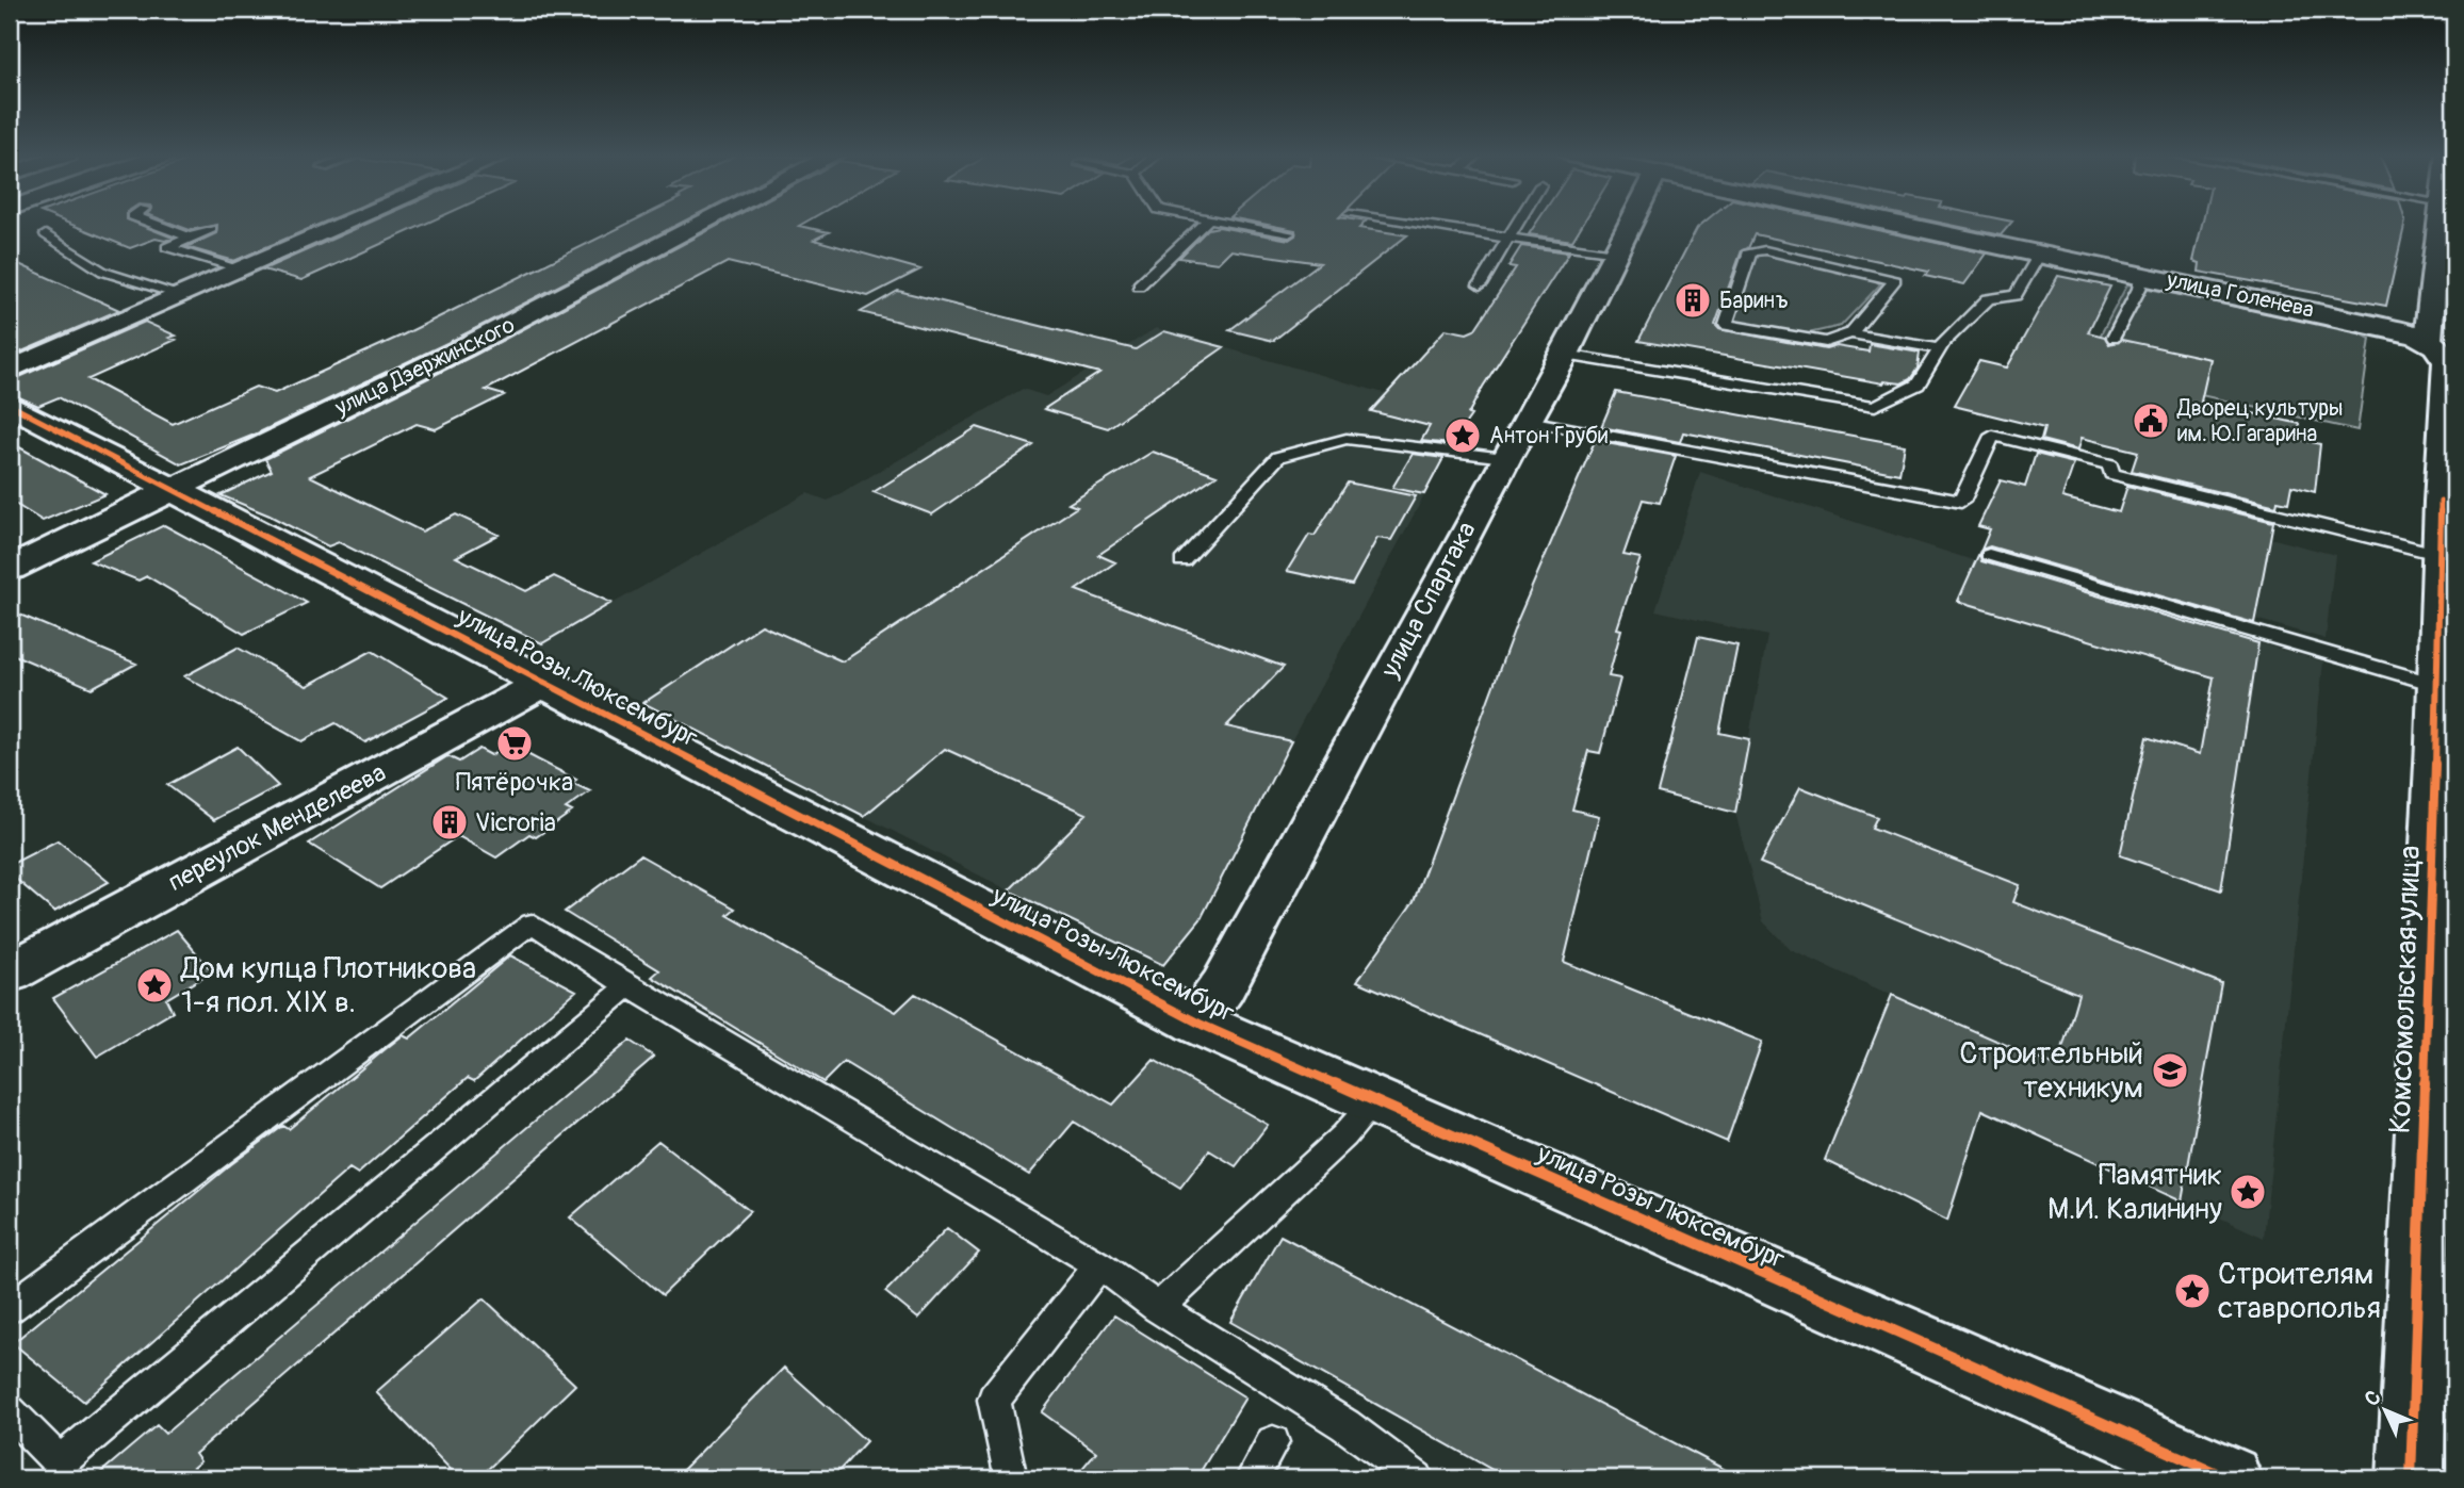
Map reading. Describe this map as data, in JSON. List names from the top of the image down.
{
  "streets": {
    "street": [
      "улица Голенева",
      "улица Дзержинского",
      "улица Спартака",
      "улица Розы Люксембург",
      "переулок Менделеева",
      "Комсомольская улица"
    ]
  },
  "crossings": [
    ["улица Голенева", "Комсомольская улица"],
    ["улица Дзержинского", "улица Розы Люксембург"],
    ["улица Спартака", "улица Розы Люксембург"],
    ["улица Розы Люксембург", "переулок Менделеева"]
  ],
  "places": {
    "building": ["Баринъ", "Vicroria"],
    "public building": ["Дворец культуры им. Ю.Гагарина"],
    "place": [
      "Антон Груби",
      "Дом купца Плотникова 1-я пол. XIX в.",
      "Памятник М.И. Калинину",
      "Строителям ставрополья"
    ],
    "supermarket": ["Пятёрочка"],
    "school or university": ["Строительный техникум"]
  },
  "north": "top left"
}
